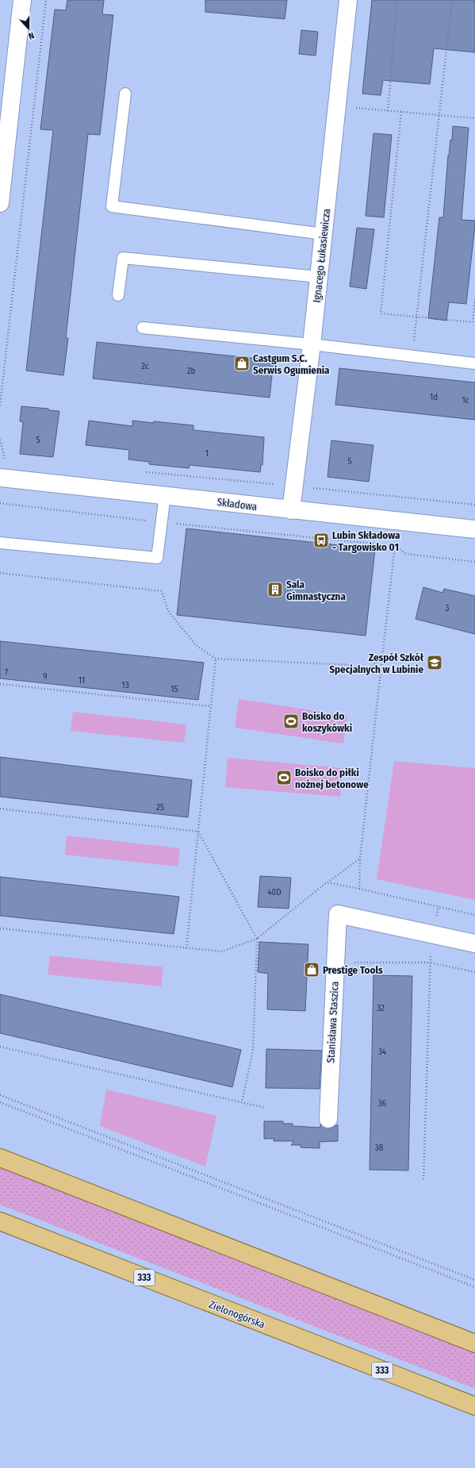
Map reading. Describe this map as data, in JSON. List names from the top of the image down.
{
  "streets": {
    "main road": ["333", "Zielonogórska"],
    "street": ["Ignacego Łukasiewicza", "Składowa", "Stanisława Staszica"]
  },
  "crossings": [
    ["Ignacego Łukasiewicza", "Składowa"]
  ],
  "places": {
    "shop": ["Castgum S.C. Serwis Ogumienia", "Prestige Tools"],
    "bus stop": ["Lubin Składowa - Targowisko 01"],
    "building": ["Sala Gimnastyczna"],
    "school or university": ["Zespół Szkół Specjalnych w Lubinie"],
    "sports": ["Boisko do koszykówki", "Boisko do piłki nożnej betonowe"]
  },
  "house_numbers": [
    "2c",
    "2b",
    "1d",
    "1c",
    "5",
    "1",
    "5",
    "3",
    "7",
    "9",
    "11",
    "13",
    "15",
    "25",
    "40D",
    "32",
    "34",
    "36",
    "38"
  ],
  "north": "bottom"
}
